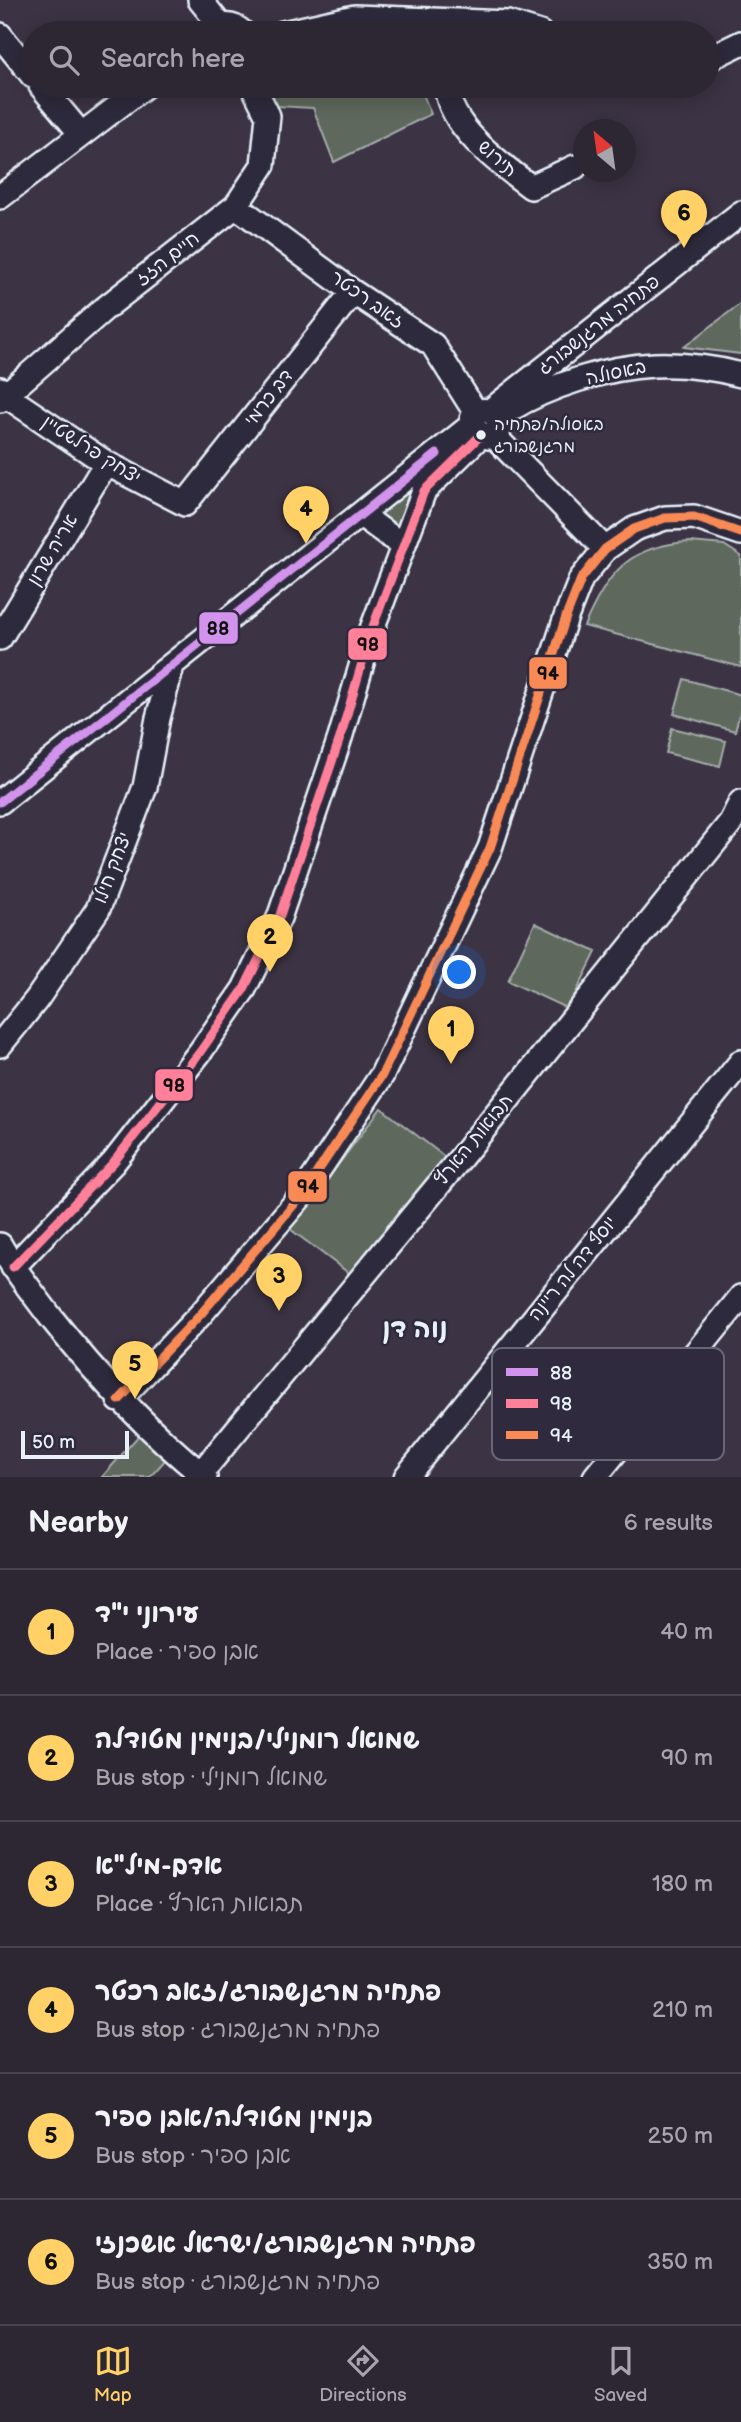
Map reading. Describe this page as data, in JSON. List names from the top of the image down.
{
  "streets": {
    "street": [
      "תירוש",
      "חיים הזז",
      "זאב רכטר",
      "פתחיה מרגנשבורג",
      "באסולה",
      "דב כרמי",
      "יצחק פרלשטיין",
      "אריה שרון",
      "יצחק חילו",
      "תבואות הארץ",
      "יוסף דה לה ריינה"
    ]
  },
  "crossings": [
    ["חיים הזז", "זאב רכטר"],
    ["חיים הזז", "יצחק פרלשטיין"],
    ["זאב רכטר", "פתחיה מרגנשבורג"],
    ["זאב רכטר", "באסולה"],
    ["זאב רכטר", "דב כרמי"],
    ["פתחיה מרגנשבורג", "באסולה"],
    ["פתחיה מרגנשבורג", "יצחק חילו"],
    ["דב כרמי", "יצחק פרלשטיין"],
    ["יצחק פרלשטיין", "אריה שרון"]
  ],
  "districts": ["נוה דן"],
  "places": ["באסולה/פתחיה מרגנשבורג"],
  "lines": ["transit line 98", "transit line 88", "transit line 94"],
  "legend": ["88", "98", "94"],
  "scale_bar": "50 m",
  "north": "top left",
  "page": {
    "search": "Search here",
    "pins": [
      "6",
      "4",
      "2",
      "1",
      "3",
      "5"
    ],
    "scale": "50 m",
    "heading": ["Nearby", "6 results"],
    "list": [
      {
        "mark": "1",
        "name": "עירוני י\"ד",
        "note": "Place · אבן ספיר",
        "value": "40 m"
      },
      {
        "mark": "2",
        "name": "שמואל רומנילי/בנימין מטודלה",
        "note": "Bus stop · שמואל רומנילי",
        "value": "90 m"
      },
      {
        "mark": "3",
        "name": "אדם-מיל\"א",
        "note": "Place · תבואות הארץ",
        "value": "180 m"
      },
      {
        "mark": "4",
        "name": "פתחיה מרגנשבורג/זאב רכטר",
        "note": "Bus stop · פתחיה מרגנשבורג",
        "value": "210 m"
      },
      {
        "mark": "5",
        "name": "בנימין מטודלה/אבן ספיר",
        "note": "Bus stop · אבן ספיר",
        "value": "250 m"
      },
      {
        "mark": "6",
        "name": "פתחיה מרגנשבורג/ישראל אשכנזי",
        "note": "Bus stop · פתחיה מרגנשבורג",
        "value": "350 m"
      }
    ],
    "nav": ["Map", "Directions", "Saved"]
  }
}
